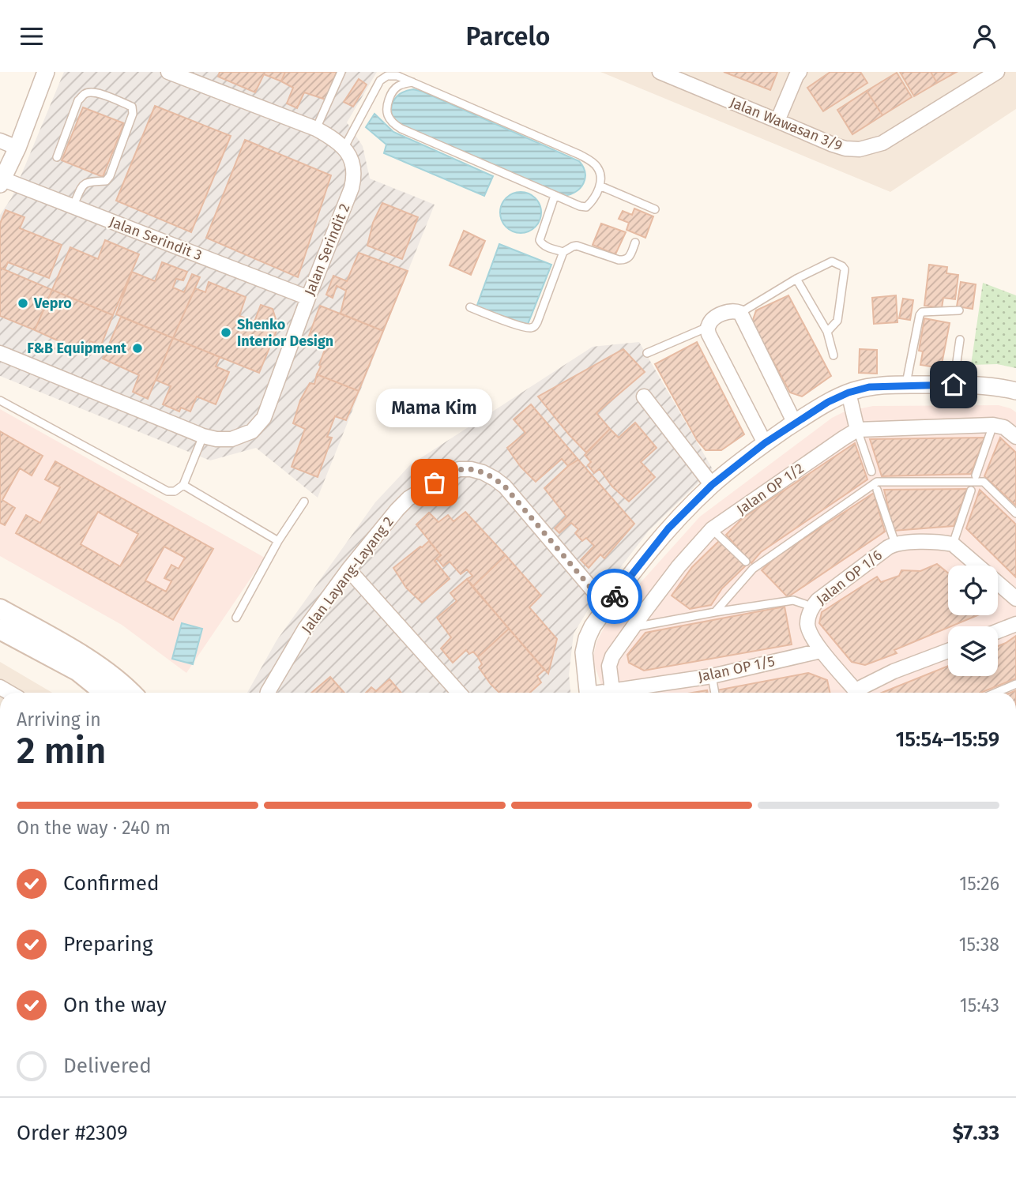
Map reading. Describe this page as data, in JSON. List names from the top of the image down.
{
  "streets": {
    "street": [
      "Jalan Wawasan 3/9",
      "Jalan Serindit 3",
      "Jalan Serindit 2",
      "Jalan OP 1/2",
      "Jalan Layang-Layang 2",
      "Jalan OP 1/6",
      "Jalan OP 1/5"
    ]
  },
  "crossings": [
    ["Jalan Serindit 3", "Jalan Serindit 2"],
    ["Jalan OP 1/6", "Jalan OP 1/5"]
  ],
  "places": [
    "Vepro",
    "Shenko Interior Design",
    "F&B Equipment",
    "Mama Kim"
  ],
  "page": {
    "header": "Parcelo",
    "bubble": "Mama Kim",
    "heading": ["2 min", "Arriving in", "15:54–15:59"],
    "panel": ["Order #2309", "$7.33"],
    "bar": "On the way · 240 m",
    "list": [
      ["Confirmed", "15:26"],
      ["Preparing", "15:38"],
      ["On the way", "15:43"],
      "Delivered"
    ]
  }
}
